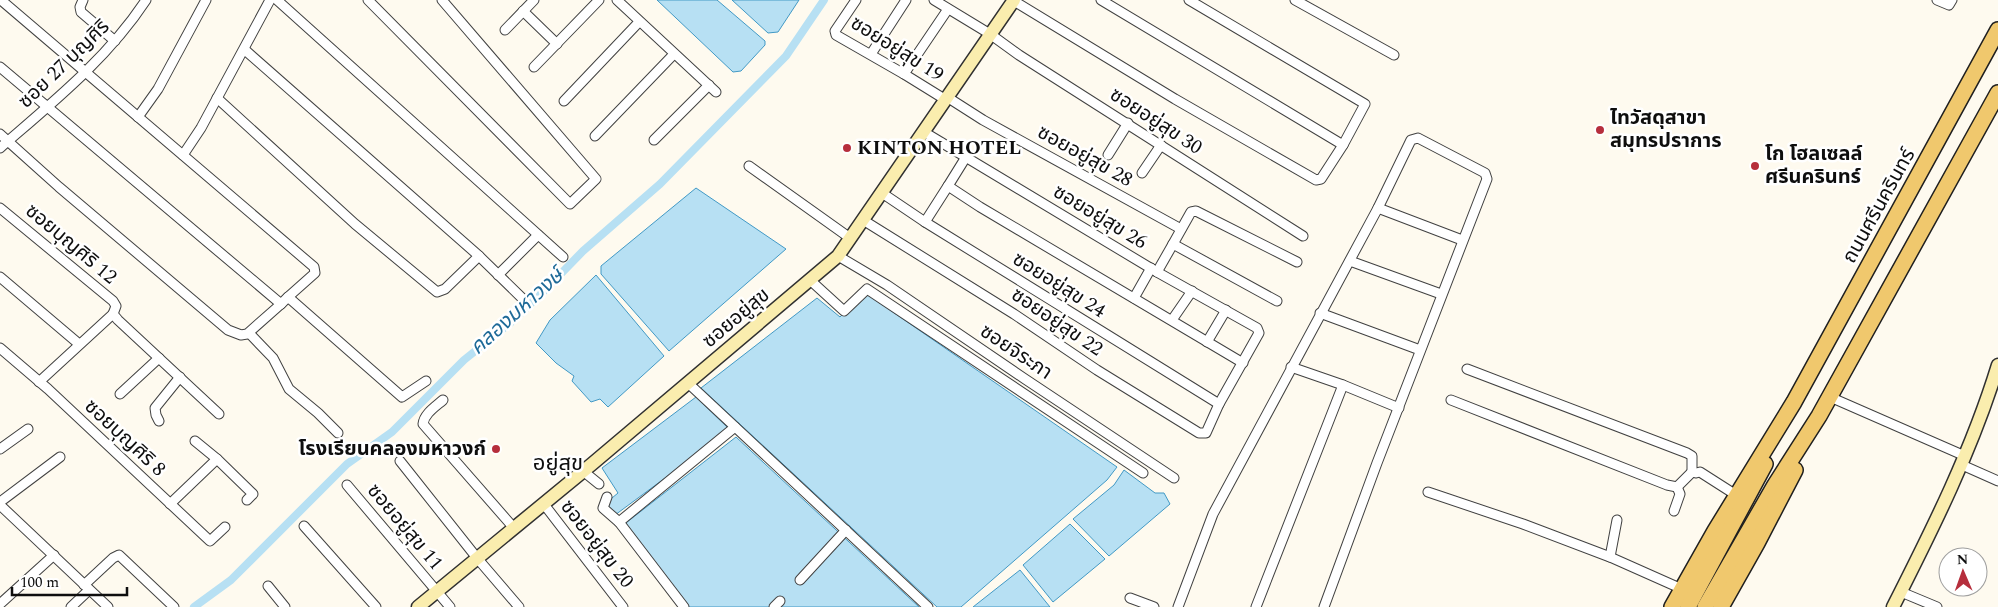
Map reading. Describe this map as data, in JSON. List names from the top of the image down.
{
  "streets": {
    "main road": ["ถนนศรีนครินทร์"],
    "street": [
      "ซอยอยู่สุข 19",
      "ซอย 27 บุญศิริ",
      "ซอยอยู่สุข 30",
      "ซอยอยู่สุข 28",
      "ซอยอยู่สุข 26",
      "ซอยบุญศิริ 12",
      "ซอยอยู่สุข 24",
      "ซอยอยู่สุข",
      "ซอยอยู่สุข 22",
      "ซอยจิระภา",
      "ซอยบุญศิริ 8",
      "ซอยอยู่สุข 11",
      "ซอยอยู่สุข 20"
    ]
  },
  "crossings": [
    ["ซอยอยู่สุข 19", "ซอยอยู่สุข 28"],
    ["ซอยอยู่สุข 19", "ซอยอยู่สุข"],
    ["ซอยอยู่สุข 30", "ซอยอยู่สุข"],
    ["ซอยอยู่สุข 28", "ซอยอยู่สุข"],
    ["ซอยอยู่สุข 26", "ซอยอยู่สุข"],
    ["ซอยอยู่สุข 24", "ซอยอยู่สุข"],
    ["ซอยอยู่สุข 24", "ซอยอยู่สุข 22"],
    ["ซอยอยู่สุข", "ซอยอยู่สุข 22"],
    ["ซอยอยู่สุข", "ซอยจิระภา"],
    ["ซอยอยู่สุข", "ซอยอยู่สุข 11"],
    ["ซอยอยู่สุข", "ซอยอยู่สุข 20"]
  ],
  "districts": ["อยู่สุข"],
  "water": ["คลองมหาวงษ์"],
  "places": [
    "ไทวัสดุสาขา สมุทรปราการ",
    "KINTON HOTEL",
    "โก โฮลเซลล์ ศรีนครินทร์",
    "โรงเรียนคลองมหาวงก์"
  ],
  "scale_bar": "100 m",
  "north": "top"
}
